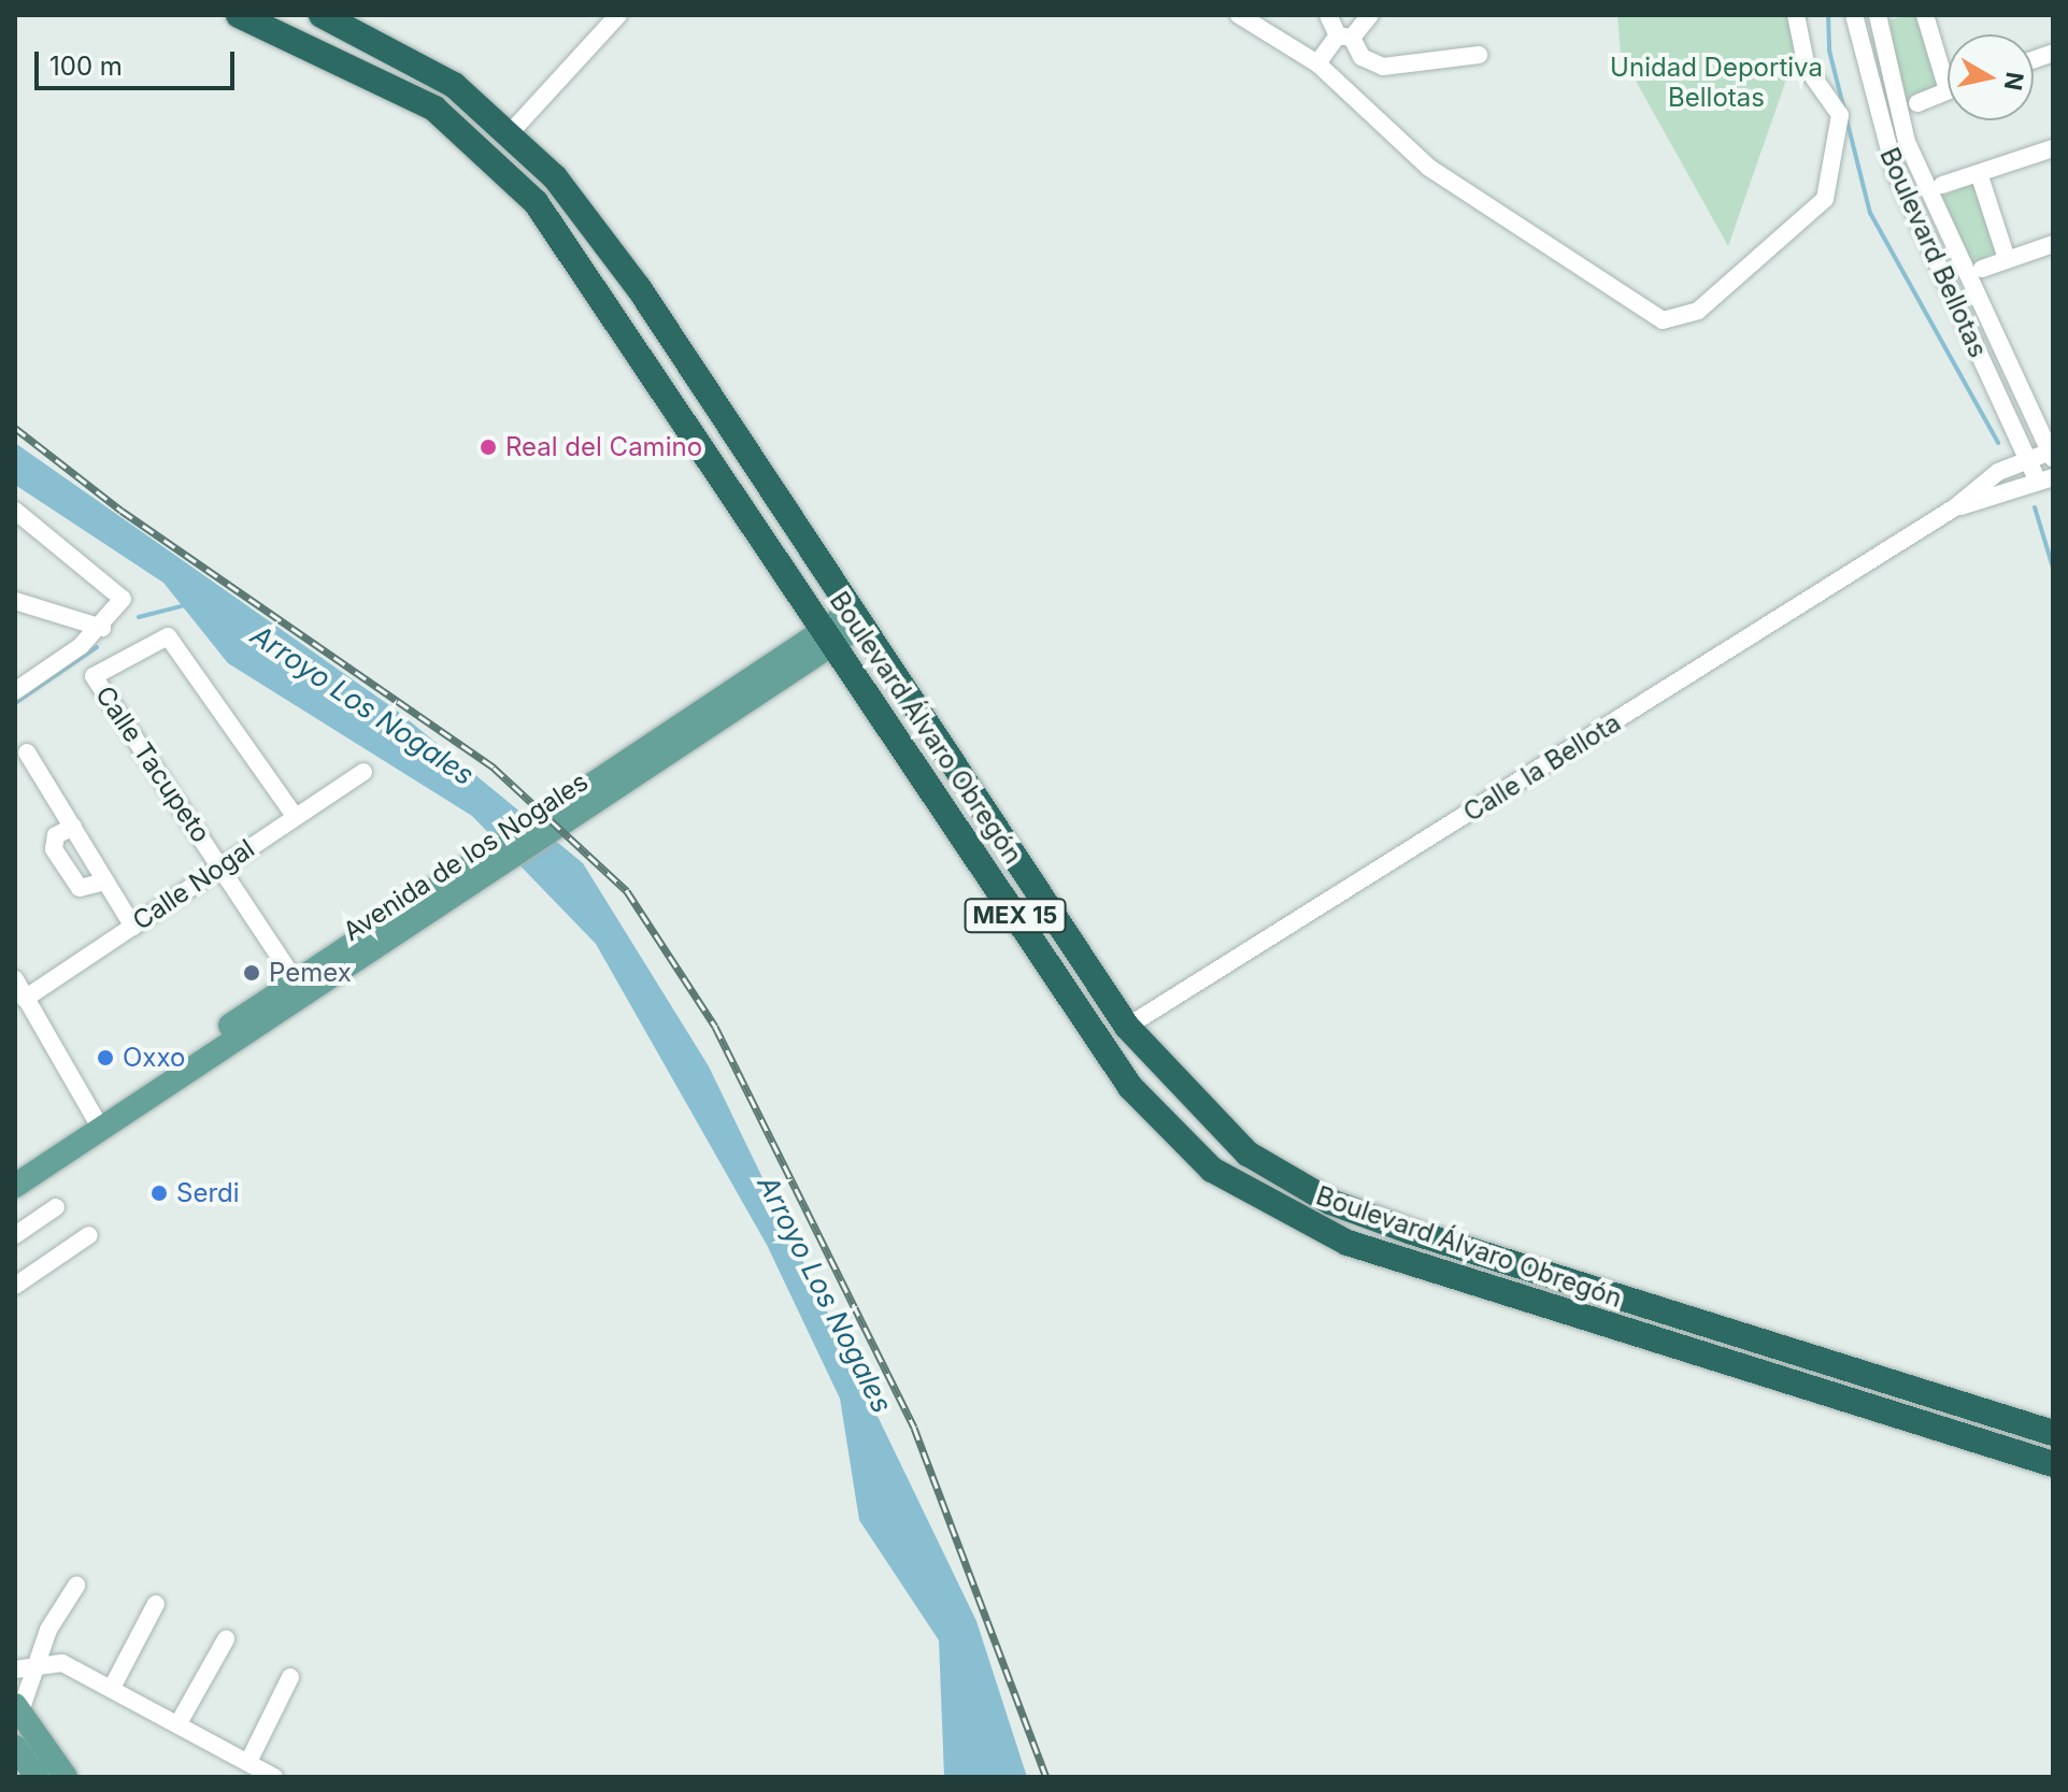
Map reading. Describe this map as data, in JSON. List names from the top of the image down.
{
  "streets": {
    "highway": ["Boulevard Álvaro Obregón", "MEX 15"],
    "main road": ["Avenida de los Nogales"],
    "street": [
      "Boulevard Bellotas",
      "Calle Tacupeto",
      "Calle la Bellota",
      "Calle Nogal"
    ]
  },
  "crossings": [
    ["Boulevard Bellotas", "Calle la Bellota"],
    ["Boulevard Álvaro Obregón", "Calle la Bellota"],
    ["Boulevard Álvaro Obregón", "Avenida de los Nogales"],
    ["Calle Tacupeto", "Avenida de los Nogales"],
    ["Calle Tacupeto", "Calle Nogal"]
  ],
  "water": ["Arroyo Los Nogales"],
  "parks": ["Unidad Deportiva Bellotas"],
  "places": [
    "Real del Camino",
    "Pemex",
    "Oxxo",
    "Serdi"
  ],
  "scale_bar": "100 m",
  "north": "right"
}
